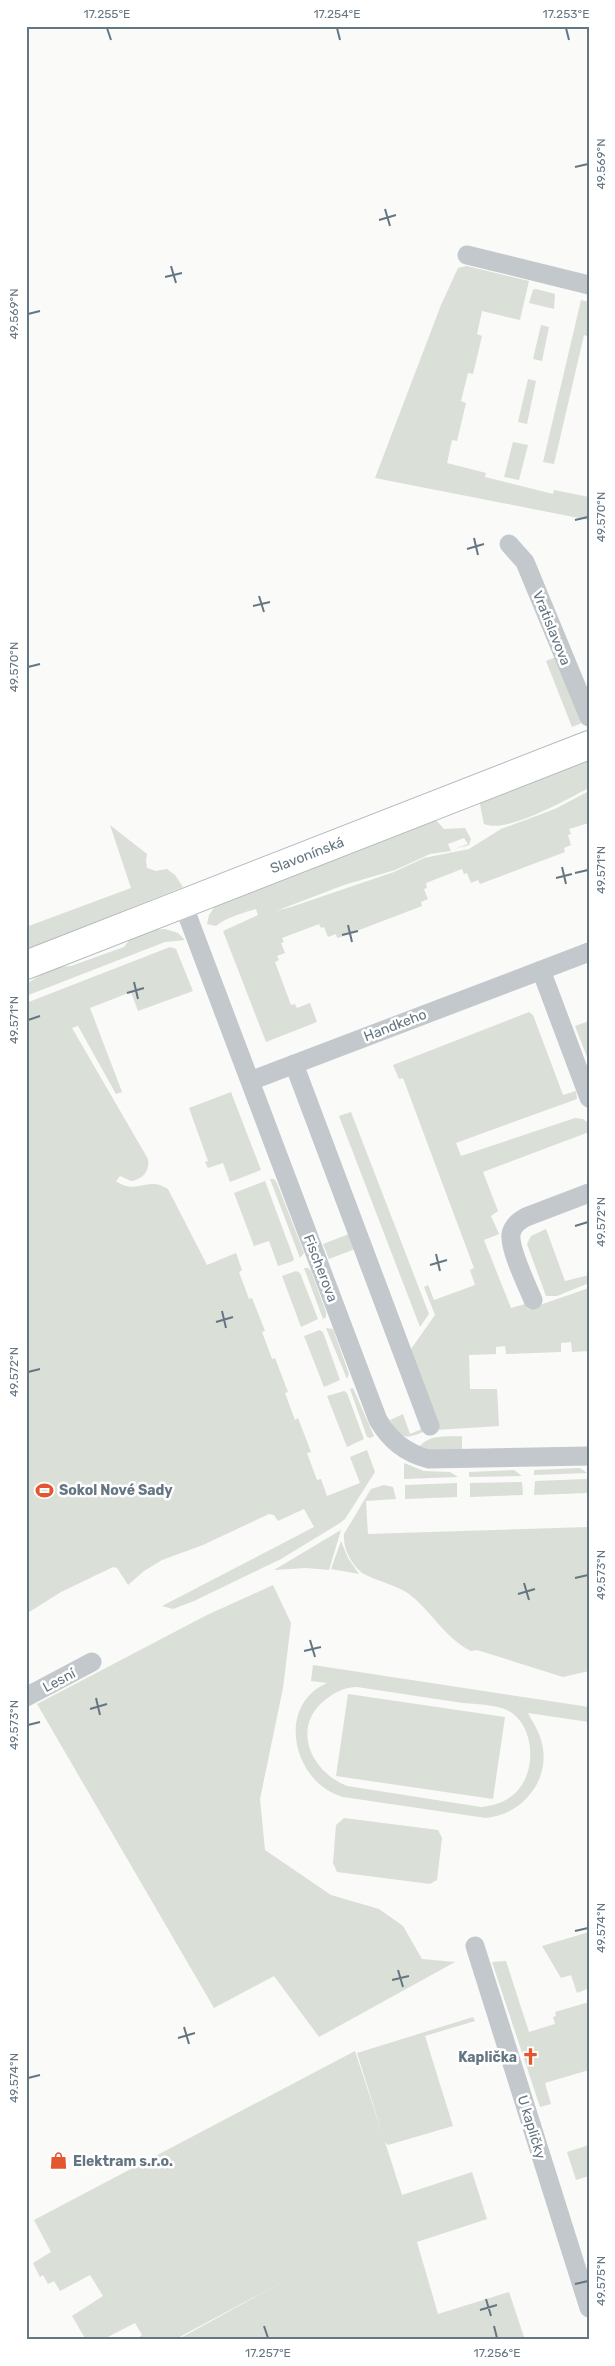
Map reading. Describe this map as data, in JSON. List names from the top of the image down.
{
  "streets": {
    "main road": ["Slavonínská"],
    "street": [
      "Vratislavova",
      "Handkeho",
      "Fischerova",
      "Lesní",
      "U kapličky"
    ]
  },
  "crossings": [
    ["Slavonínská", "Fischerova"],
    ["Handkeho", "Fischerova"]
  ],
  "places": {
    "sports": ["Sokol Nové Sady"],
    "church": ["Kaplička"],
    "shop": ["Elektram s.r.o."]
  },
  "coordinates": [
    "17.255°E",
    "17.254°E",
    "17.253°E",
    "49.569°N",
    "49.570°N",
    "49.571°N",
    "49.572°N",
    "49.573°N",
    "49.574°N",
    "49.575°N",
    "17.257°E",
    "17.256°E"
  ]
}
